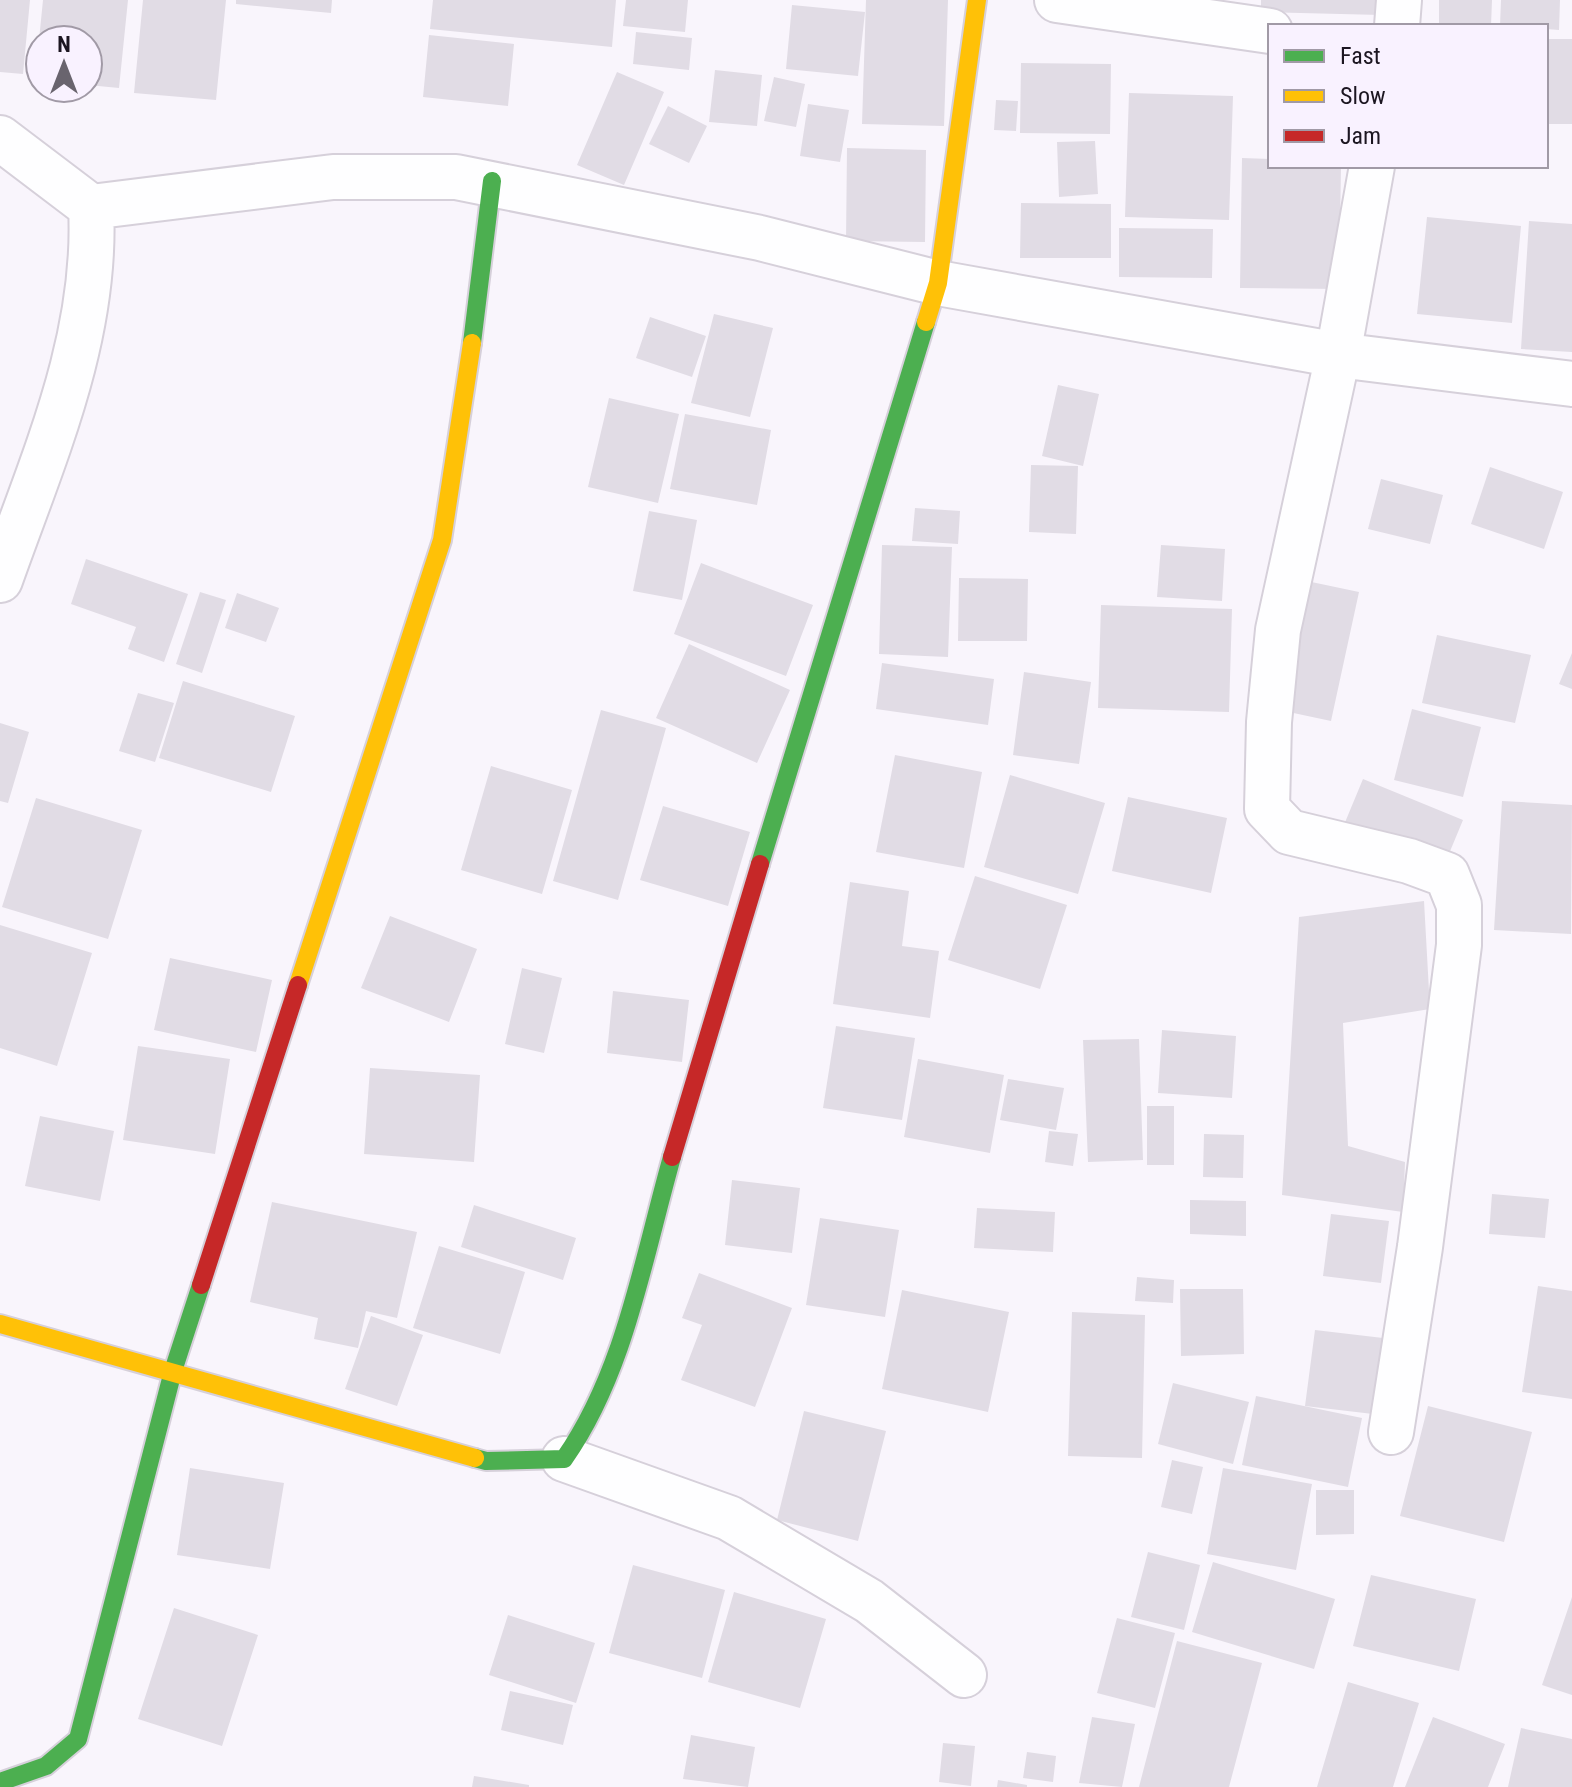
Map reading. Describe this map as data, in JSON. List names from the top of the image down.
{
  "legend": ["Fast", "Slow", "Jam"],
  "north": "top"
}
